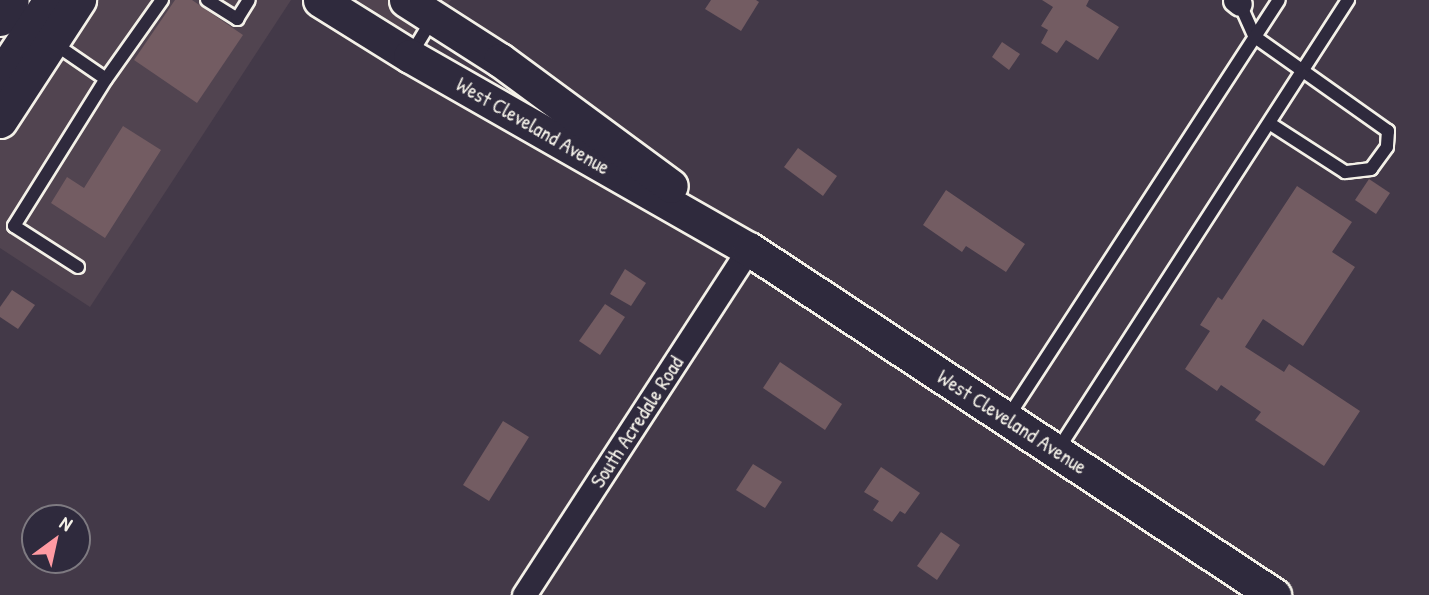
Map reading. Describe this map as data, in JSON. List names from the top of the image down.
{
  "streets": {
    "main road": ["West Cleveland Avenue"],
    "street": ["South Acredale Road"]
  },
  "crossings": [
    ["West Cleveland Avenue", "South Acredale Road"]
  ],
  "north": "top right"
}
